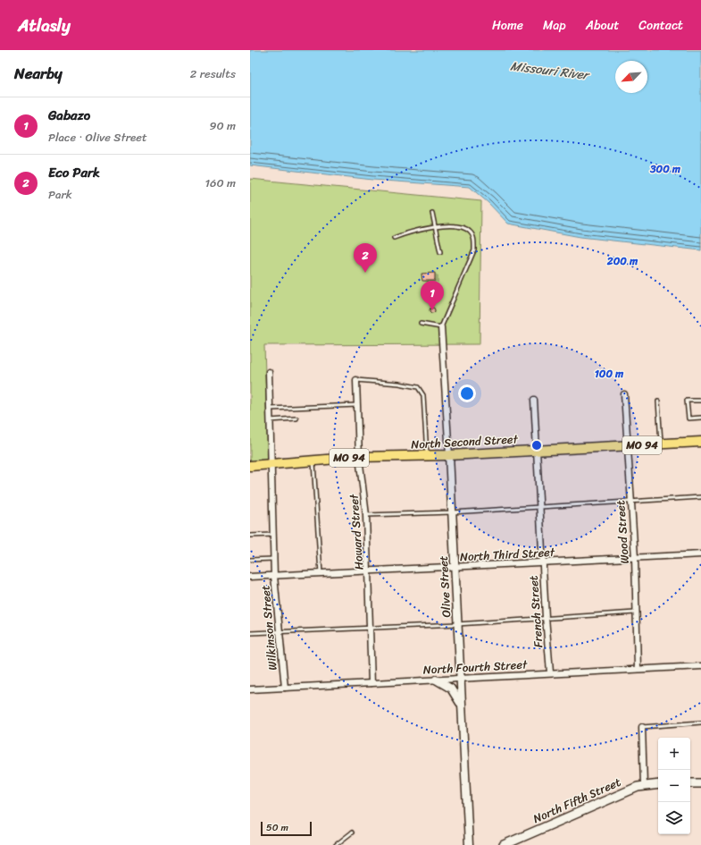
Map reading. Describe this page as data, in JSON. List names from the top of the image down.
{
  "streets": {
    "main road": ["North Second Street", "MO 94", "North Fifth Street"],
    "street": [
      "Howard Street",
      "Wood Street",
      "North Third Street",
      "Olive Street",
      "French Street",
      "Wilkinson Street",
      "North Fourth Street"
    ]
  },
  "crossings": [
    ["North Second Street", "Howard Street"],
    ["North Second Street", "Wood Street"],
    ["North Second Street", "Olive Street"],
    ["North Second Street", "French Street"],
    ["North Second Street", "Wilkinson Street"],
    ["Howard Street", "North Third Street"],
    ["Howard Street", "North Fourth Street"],
    ["Wood Street", "North Third Street"],
    ["Wood Street", "North Fourth Street"],
    ["North Third Street", "Olive Street"],
    ["North Third Street", "French Street"],
    ["North Third Street", "Wilkinson Street"],
    ["Olive Street", "North Fourth Street"],
    ["French Street", "North Fourth Street"],
    ["Wilkinson Street", "North Fourth Street"]
  ],
  "water": ["Missouri River"],
  "scale_bar": "50 m",
  "north": "bottom left",
  "page": {
    "header": "Atlasly",
    "nav": [
      "Home",
      "Map",
      "About",
      "Contact"
    ],
    "heading": ["Nearby", "2 results"],
    "list": [
      {
        "mark": "1",
        "name": "Gabazo",
        "note": "Place · Olive Street",
        "value": "90 m"
      },
      {
        "mark": "2",
        "name": "Eco Park",
        "note": "Park",
        "value": "160 m"
      }
    ],
    "pins": ["2", "1"],
    "map_buttons": ["+", "−"],
    "scale": "50 m"
  },
  "rings": ["300 m", "200 m", "100 m"]
}
